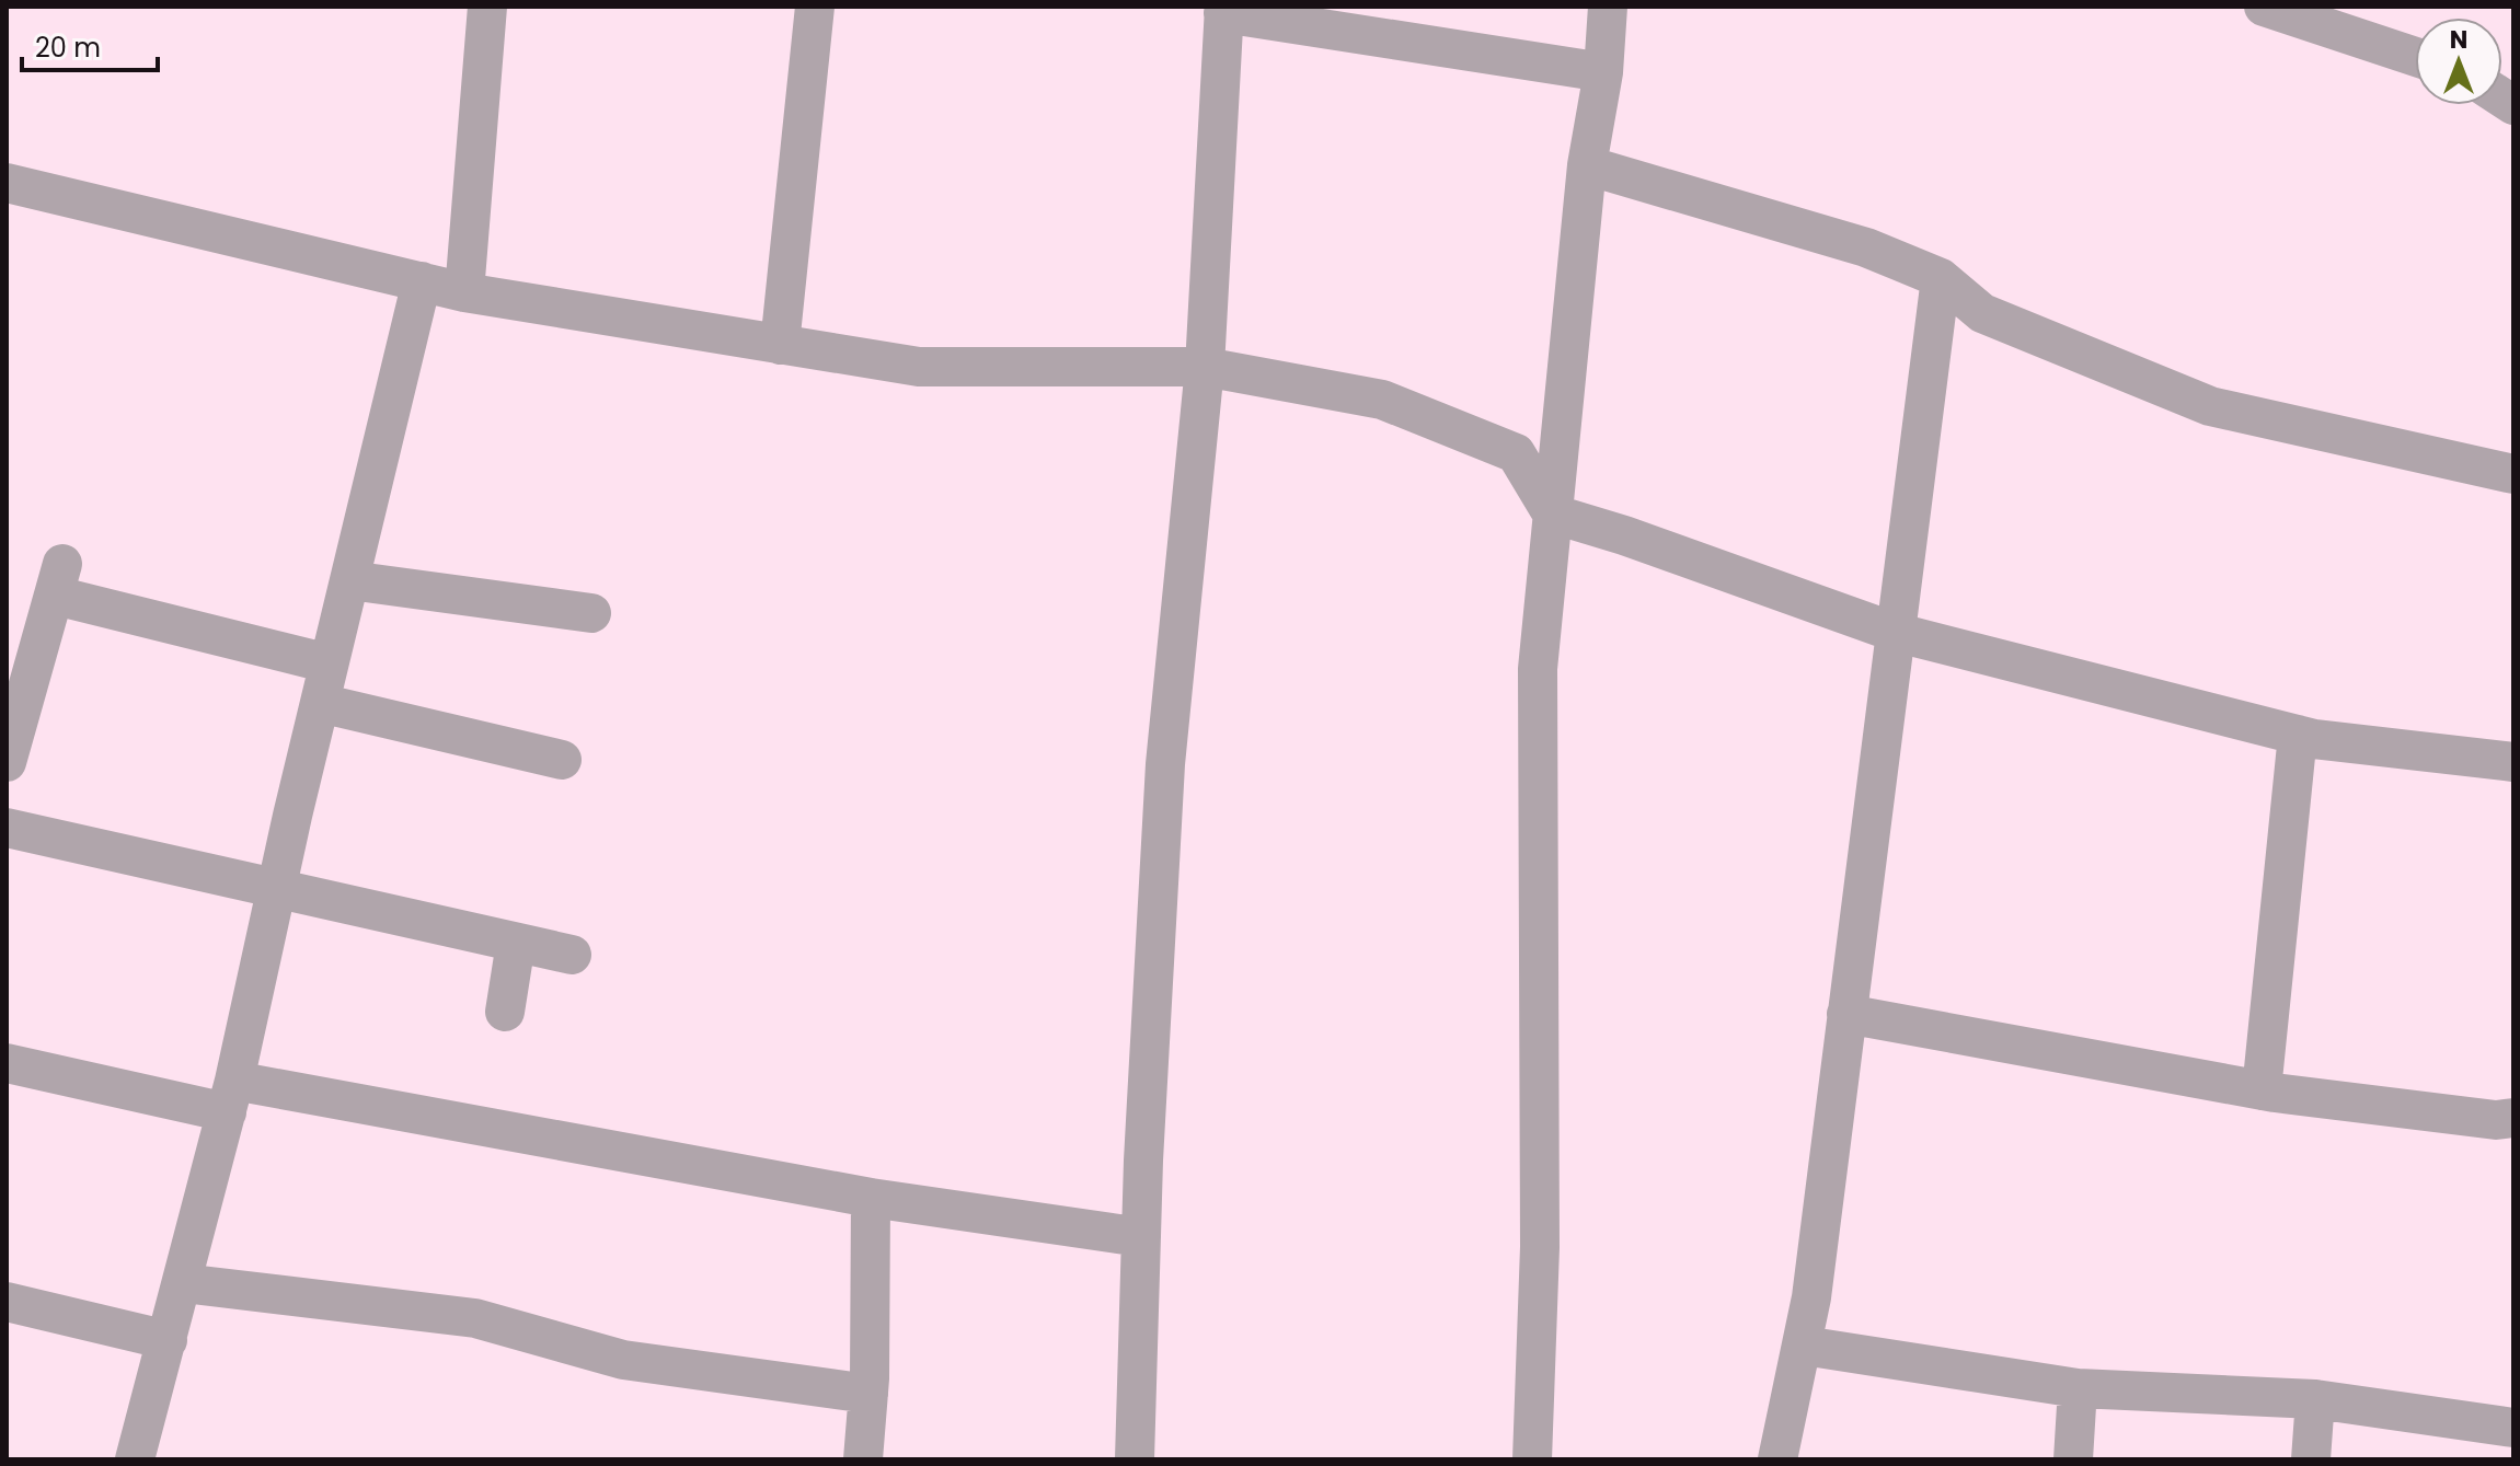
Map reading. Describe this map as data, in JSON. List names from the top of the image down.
{
  "scale_bar": "20 m",
  "north": "top"
}
